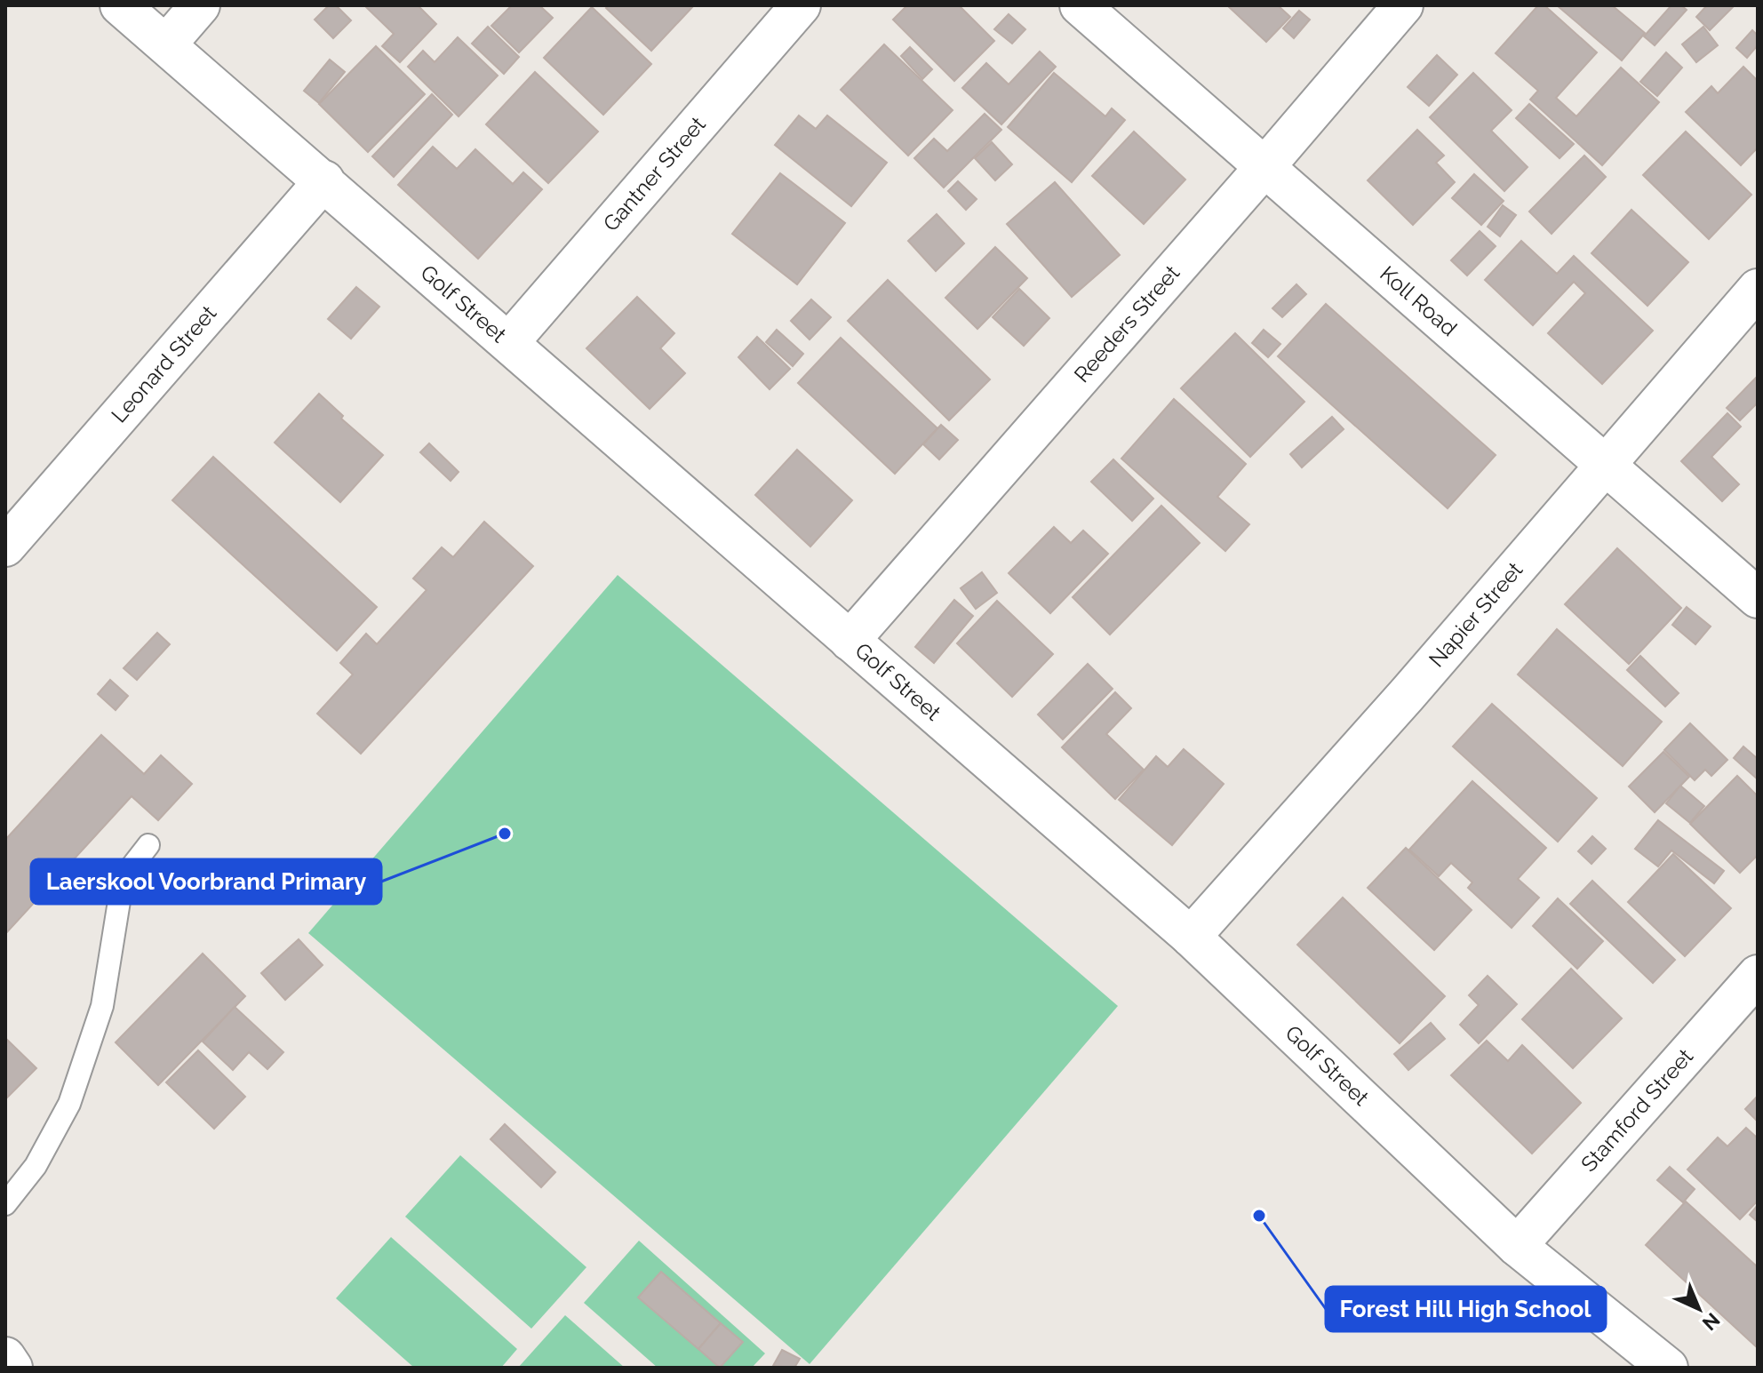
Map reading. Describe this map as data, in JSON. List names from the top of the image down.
{
  "streets": {
    "street": [
      "Gantner Street",
      "Koll Road",
      "Golf Street",
      "Reeders Street",
      "Leonard Street",
      "Napier Street",
      "Stamford Street"
    ]
  },
  "crossings": [
    ["Gantner Street", "Golf Street"],
    ["Koll Road", "Reeders Street"],
    ["Koll Road", "Napier Street"],
    ["Golf Street", "Reeders Street"],
    ["Golf Street", "Leonard Street"],
    ["Golf Street", "Napier Street"],
    ["Golf Street", "Stamford Street"]
  ],
  "places": ["Laerskool Voorbrand Primary", "Forest Hill High School"],
  "north": "bottom right"
}
